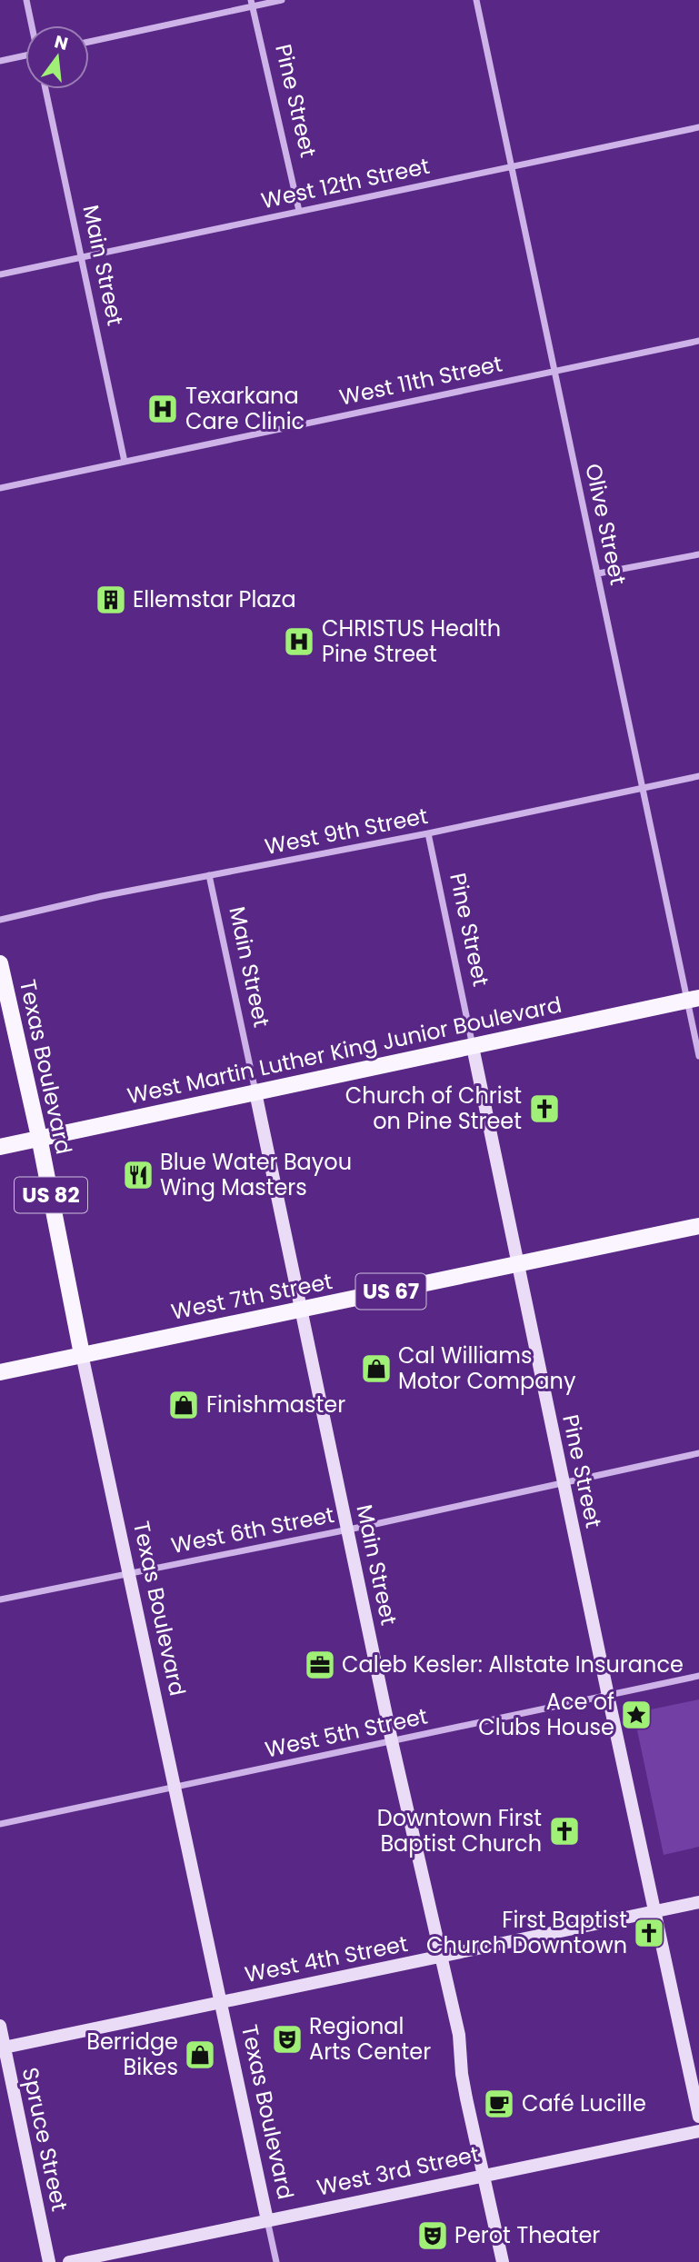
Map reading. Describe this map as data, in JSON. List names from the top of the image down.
{
  "streets": {
    "main road": [
      "West Martin Luther King Junior Boulevard",
      "Texas Boulevard",
      "US 82",
      "US 67",
      "West 7th Street"
    ],
    "street": [
      "Pine Street",
      "West 12th Street",
      "Main Street",
      "West 11th Street",
      "Olive Street",
      "West 9th Street",
      "West 6th Street",
      "West 5th Street",
      "West 4th Street",
      "Spruce Street",
      "West 3rd Street"
    ]
  },
  "crossings": [
    ["Pine Street", "West 12th Street"],
    ["Pine Street", "West 9th Street"],
    ["Pine Street", "West Martin Luther King Junior Boulevard"],
    ["Pine Street", "West 7th Street"],
    ["Pine Street", "West 6th Street"],
    ["Pine Street", "West 5th Street"],
    ["Pine Street", "West 4th Street"],
    ["West 12th Street", "Main Street"],
    ["West 12th Street", "Olive Street"],
    ["Main Street", "West 11th Street"],
    ["Main Street", "West 9th Street"],
    ["Main Street", "West Martin Luther King Junior Boulevard"],
    ["Main Street", "West 7th Street"],
    ["Main Street", "West 6th Street"],
    ["Main Street", "West 5th Street"],
    ["Main Street", "West 4th Street"],
    ["Main Street", "West 3rd Street"],
    ["West 11th Street", "Olive Street"],
    ["Olive Street", "West 9th Street"],
    ["Olive Street", "West Martin Luther King Junior Boulevard"],
    ["West Martin Luther King Junior Boulevard", "Texas Boulevard"],
    ["Texas Boulevard", "West 7th Street"],
    ["Texas Boulevard", "West 6th Street"],
    ["Texas Boulevard", "West 5th Street"],
    ["Texas Boulevard", "West 4th Street"],
    ["Texas Boulevard", "West 3rd Street"],
    ["West 4th Street", "Spruce Street"]
  ],
  "places": {
    "hospital": ["Texarkana Care Clinic", "CHRISTUS Health Pine Street"],
    "building": ["Ellemstar Plaza"],
    "church": ["Church of Christ on Pine Street", "Downtown First Baptist Church", "First Baptist Church Downtown"],
    "restaurant": ["Blue Water Bayou Wing Masters"],
    "shop": ["Cal Williams Motor Company", "Finishmaster", "Berridge Bikes"],
    "office": ["Caleb Kesler: Allstate Insurance"],
    "place": ["Ace of Clubs House"],
    "theatre": ["Regional Arts Center", "Perot Theater"],
    "cafe": ["Café Lucille"]
  },
  "north": "top"
}
